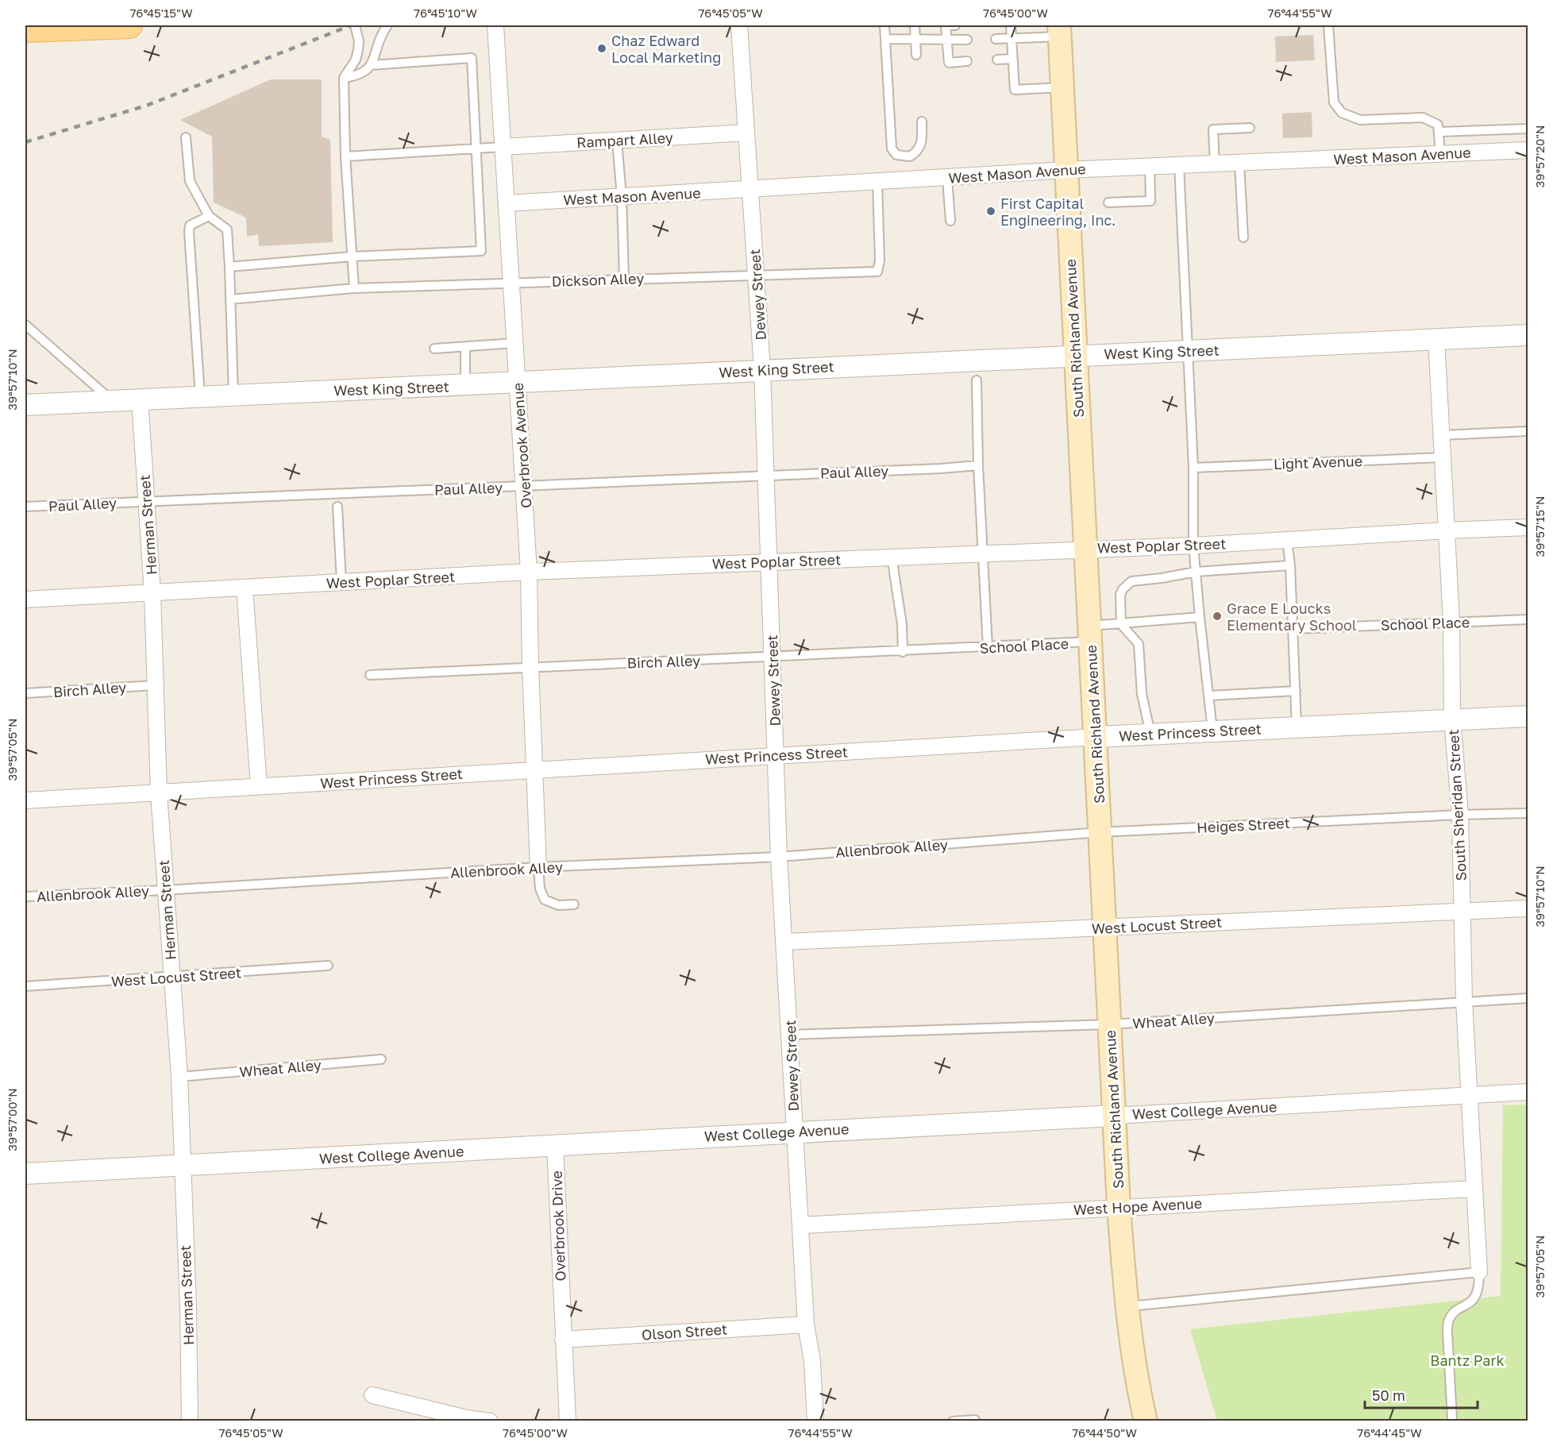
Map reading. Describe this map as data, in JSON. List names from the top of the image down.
{
  "streets": {
    "main road": ["South Richland Avenue"],
    "street": [
      "Rampart Alley",
      "West Mason Avenue",
      "Dewey Street",
      "West King Street",
      "Overbrook Avenue",
      "Herman Street",
      "West Poplar Street",
      "West Princess Street",
      "South Sheridan Street",
      "West Locust Street",
      "West College Avenue",
      "West Hope Avenue",
      "Overbrook Drive",
      "Olson Street"
    ],
    "lane": [
      "Dickson Alley",
      "Light Avenue",
      "Paul Alley",
      "School Place",
      "Birch Alley",
      "Heiges Street",
      "Allenbrook Alley",
      "Wheat Alley"
    ]
  },
  "crossings": [
    ["Rampart Alley", "Dewey Street"],
    ["Rampart Alley", "Overbrook Avenue"],
    ["West Mason Avenue", "Dickson Alley"],
    ["West Mason Avenue", "Dewey Street"],
    ["West Mason Avenue", "South Richland Avenue"],
    ["West Mason Avenue", "Overbrook Avenue"],
    ["Dickson Alley", "Dewey Street"],
    ["Dickson Alley", "Overbrook Avenue"],
    ["Dewey Street", "West King Street"],
    ["Dewey Street", "Paul Alley"],
    ["Dewey Street", "West Poplar Street"],
    ["Dewey Street", "Birch Alley"],
    ["Dewey Street", "West Princess Street"],
    ["Dewey Street", "Allenbrook Alley"],
    ["Dewey Street", "West Locust Street"],
    ["Dewey Street", "Wheat Alley"],
    ["Dewey Street", "West College Avenue"],
    ["Dewey Street", "West Hope Avenue"],
    ["Dewey Street", "Olson Street"],
    ["South Richland Avenue", "West King Street"],
    ["South Richland Avenue", "West Poplar Street"],
    ["South Richland Avenue", "School Place"],
    ["South Richland Avenue", "West Princess Street"],
    ["South Richland Avenue", "Heiges Street"],
    ["South Richland Avenue", "West Locust Street"],
    ["South Richland Avenue", "Wheat Alley"],
    ["South Richland Avenue", "West College Avenue"],
    ["South Richland Avenue", "West Hope Avenue"],
    ["West King Street", "Overbrook Avenue"],
    ["West King Street", "Herman Street"],
    ["West King Street", "South Sheridan Street"],
    ["Overbrook Avenue", "Paul Alley"],
    ["Overbrook Avenue", "West Poplar Street"],
    ["Overbrook Avenue", "Birch Alley"],
    ["Overbrook Avenue", "West Princess Street"],
    ["Overbrook Avenue", "Allenbrook Alley"],
    ["Light Avenue", "South Sheridan Street"],
    ["Paul Alley", "Herman Street"],
    ["Herman Street", "West Poplar Street"],
    ["Herman Street", "Birch Alley"],
    ["Herman Street", "West Princess Street"],
    ["Herman Street", "Allenbrook Alley"],
    ["Herman Street", "West Locust Street"],
    ["Herman Street", "Wheat Alley"],
    ["Herman Street", "West College Avenue"],
    ["West Poplar Street", "South Sheridan Street"],
    ["School Place", "Birch Alley"],
    ["School Place", "South Sheridan Street"],
    ["West Princess Street", "South Sheridan Street"],
    ["South Sheridan Street", "Heiges Street"],
    ["South Sheridan Street", "West Locust Street"],
    ["South Sheridan Street", "Wheat Alley"],
    ["South Sheridan Street", "West College Avenue"],
    ["South Sheridan Street", "West Hope Avenue"],
    ["Heiges Street", "Allenbrook Alley"],
    ["West College Avenue", "Overbrook Drive"],
    ["Overbrook Drive", "Olson Street"]
  ],
  "parks": ["Bantz Park"],
  "places": ["Chaz Edward Local Marketing", "First Capital Engineering, Inc.", "Grace E Loucks Elementary School"],
  "scale_bar": "50 m",
  "coordinates": [
    "76°45'15\"W",
    "76°45'10\"W",
    "76°45'05\"W",
    "76°45'00\"W",
    "76°44'55\"W",
    "39°57'20\"N",
    "39°57'10\"N",
    "39°57'15\"N",
    "39°57'05\"N",
    "39°57'00\"N",
    "76°44'50\"W",
    "76°44'45\"W"
  ]
}
